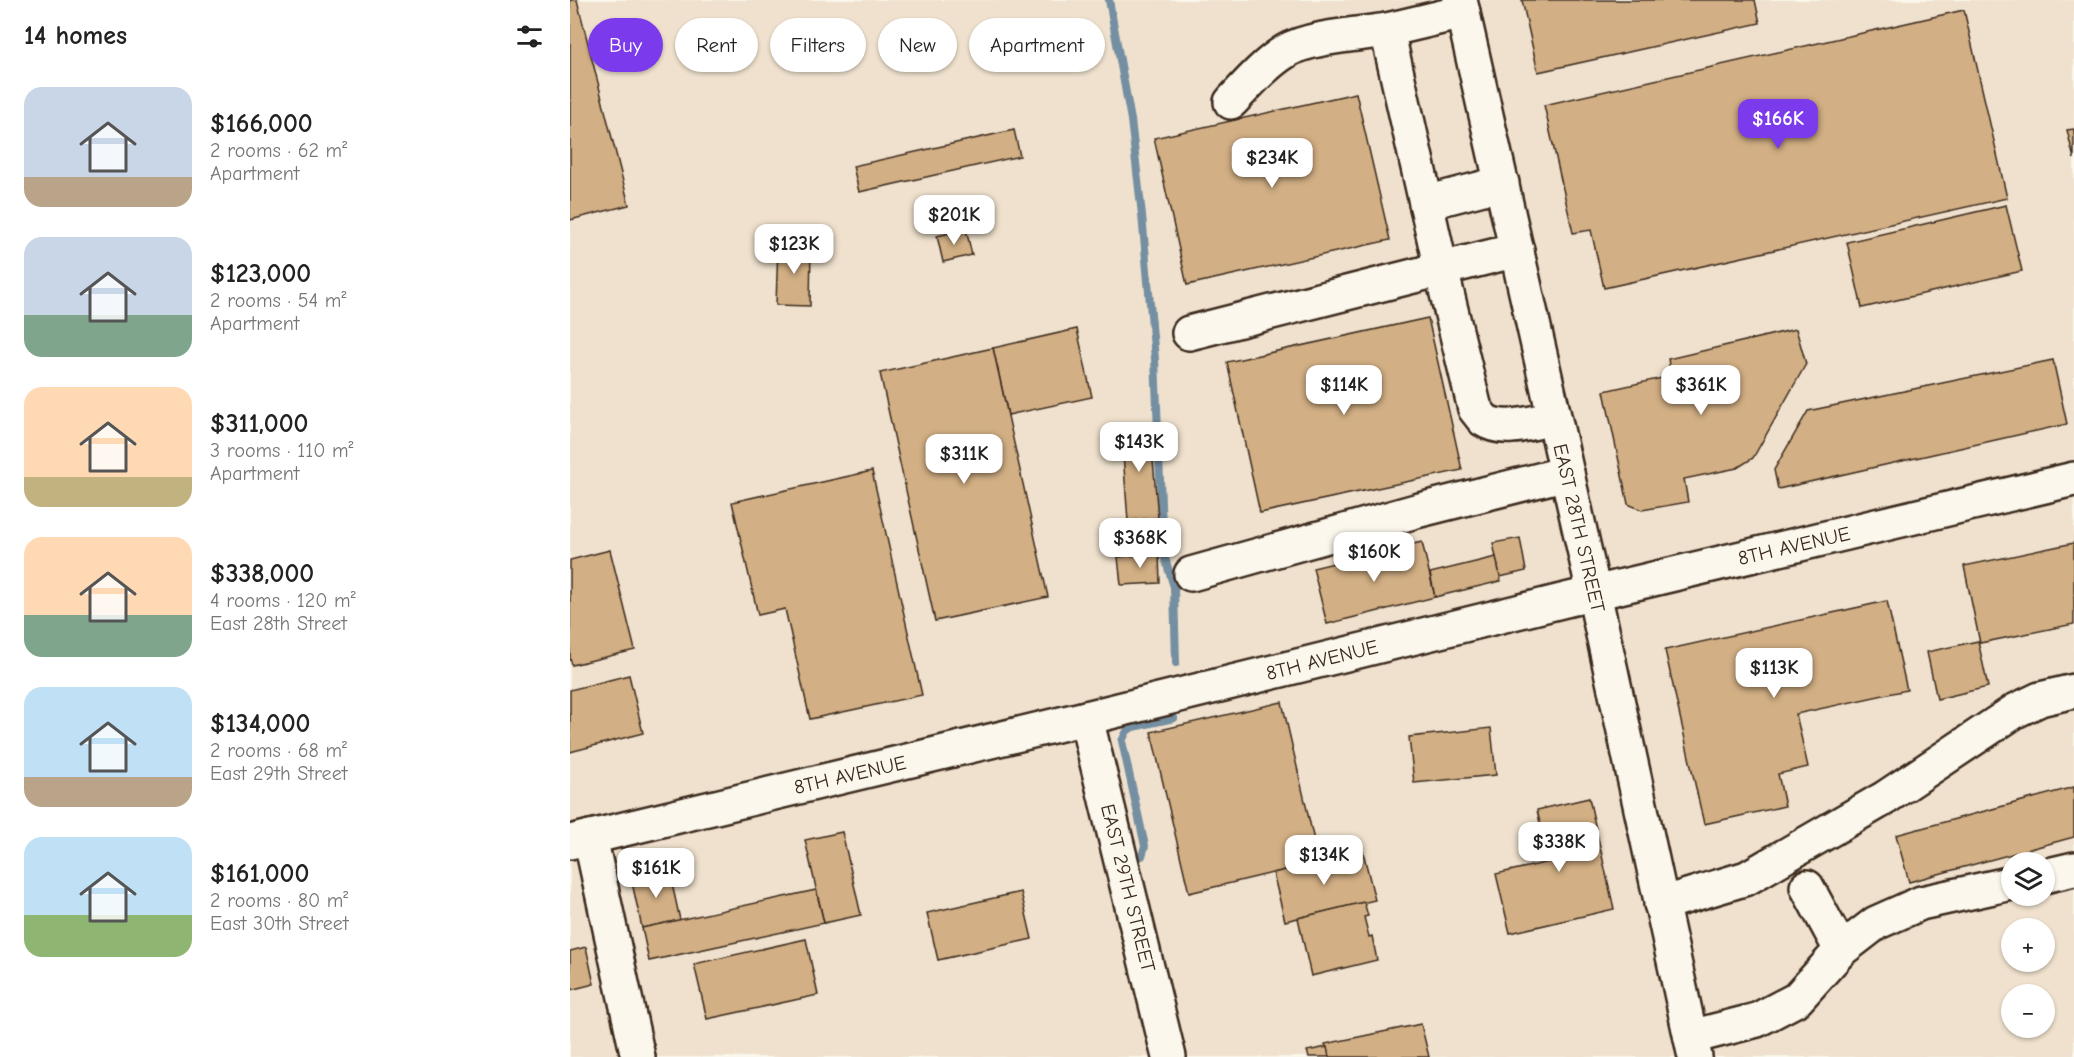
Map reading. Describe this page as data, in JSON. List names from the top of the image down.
{
  "streets": {
    "street": ["EAST 28TH STREET", "8TH AVENUE", "EAST 29TH STREET"]
  },
  "crossings": [
    ["EAST 28TH STREET", "8TH AVENUE"],
    ["8TH AVENUE", "EAST 29TH STREET"]
  ],
  "page": {
    "heading": "14 homes",
    "chip": [
      "Buy",
      "Rent",
      "Filters",
      "New",
      "Apartment"
    ],
    "list": [
      {
        "name": "$166,000",
        "note": "2 rooms · 62 m² · Apartment"
      },
      {
        "name": "$123,000",
        "note": "2 rooms · 54 m² · Apartment"
      },
      {
        "name": "$311,000",
        "note": "3 rooms · 110 m² · Apartment"
      },
      {
        "name": "$338,000",
        "note": "4 rooms · 120 m² · East 28th Street"
      },
      {
        "name": "$134,000",
        "note": "2 rooms · 68 m² · East 29th Street"
      },
      {
        "name": "$161,000",
        "note": "2 rooms · 80 m² · East 30th Street"
      }
    ],
    "price": [
      "$166K",
      "$234K",
      "$201K",
      "$123K",
      "$114K",
      "$361K",
      "$143K",
      "$311K",
      "$368K",
      "$160K",
      "$113K",
      "$338K",
      "$134K",
      "$161K"
    ],
    "map_buttons": ["+", "−"]
  }
}
